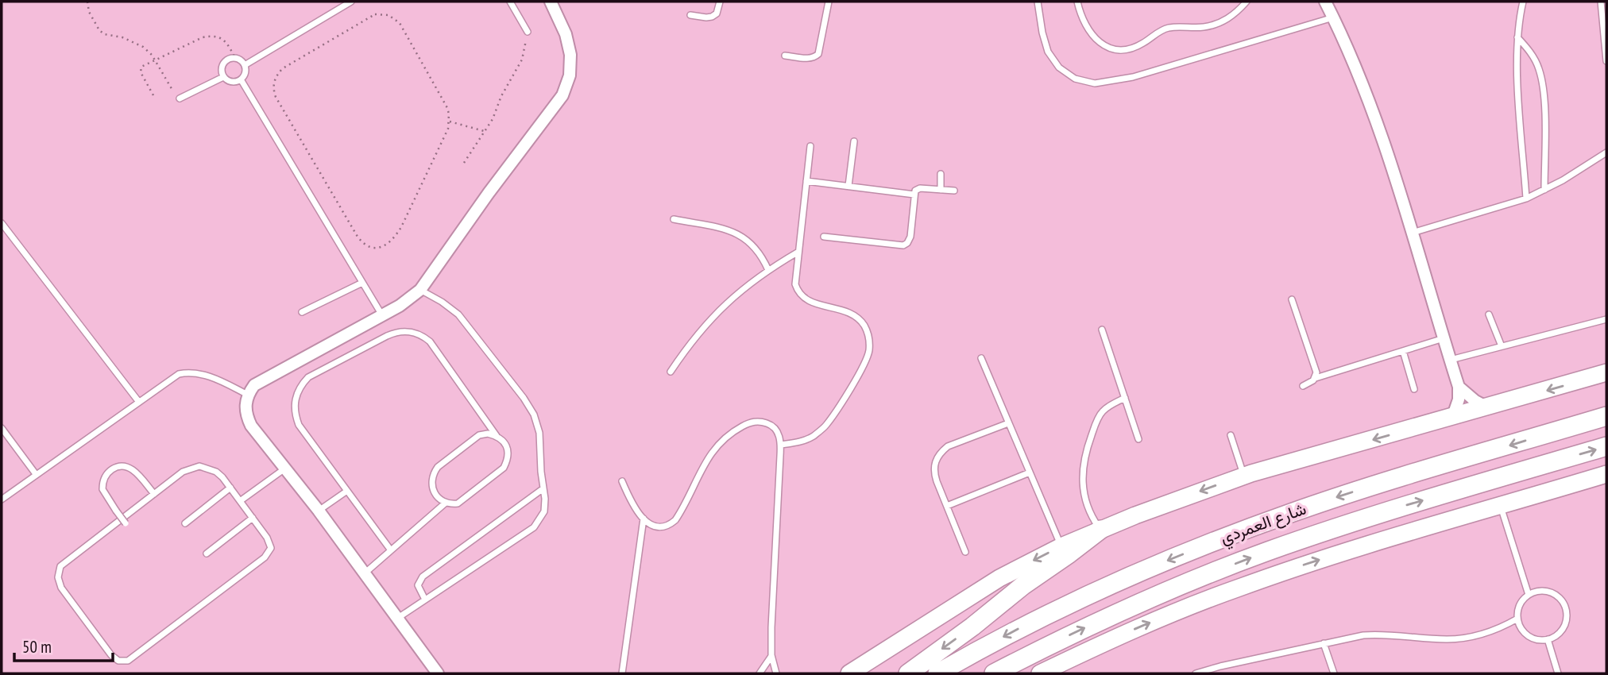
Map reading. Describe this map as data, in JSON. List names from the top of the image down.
{
  "streets": {
    "main road": ["شارع العمردي"]
  },
  "scale_bar": "50 m"
}
